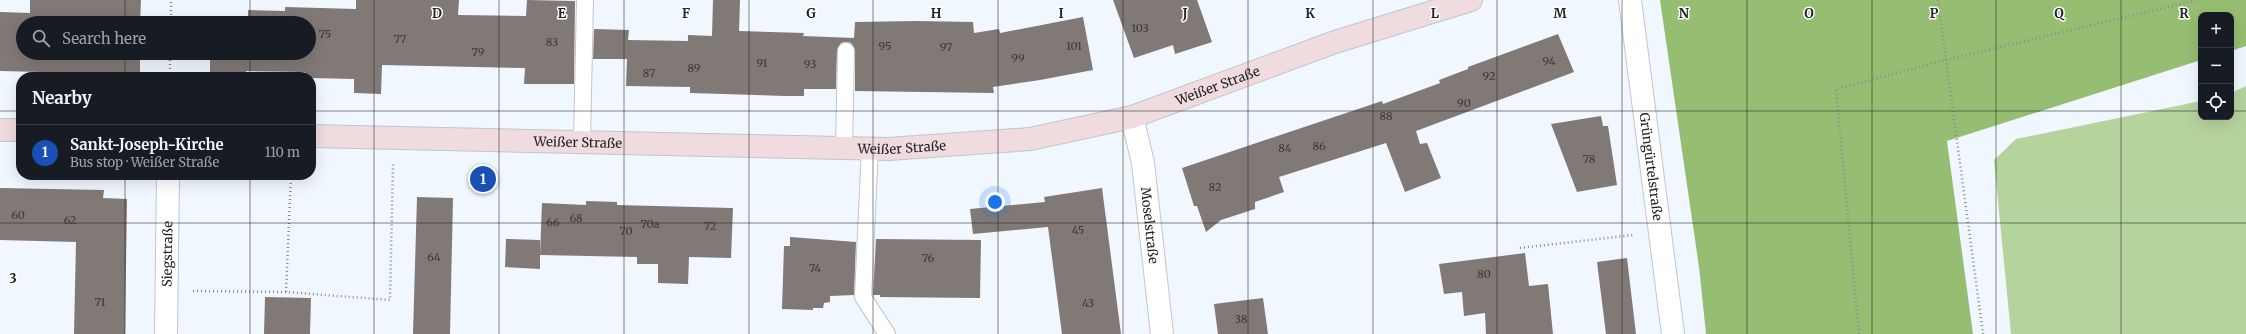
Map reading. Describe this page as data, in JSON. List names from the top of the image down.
{
  "streets": {
    "street": [
      "Weißer Straße",
      "Grüngürtelstraße",
      "Moselstraße",
      "Siegstraße"
    ]
  },
  "crossings": [
    ["Weißer Straße", "Moselstraße"]
  ],
  "house_numbers": [
    "103",
    "75",
    "77",
    "83",
    "95",
    "101",
    "97",
    "79",
    "99",
    "94",
    "91",
    "93",
    "89",
    "87",
    "92",
    "90",
    "88",
    "86",
    "84",
    "78",
    "82",
    "60",
    "68",
    "62",
    "66",
    "70a",
    "72",
    "45",
    "70",
    "64",
    "76",
    "74",
    "80",
    "71",
    "43",
    "38"
  ],
  "page": {
    "map_buttons": ["+", "−"],
    "search": "Search here",
    "heading": "Nearby",
    "list": [
      {
        "mark": "1",
        "name": "Sankt-Joseph-Kirche",
        "note": "Bus stop · Weißer Straße",
        "value": "110 m"
      }
    ],
    "pins": "1"
  },
  "grid": {
    "columns": [
      "D",
      "E",
      "F",
      "G",
      "H",
      "I",
      "J",
      "K",
      "L",
      "M",
      "N",
      "O",
      "P",
      "Q",
      "R"
    ],
    "rows": ["3"]
  }
}
